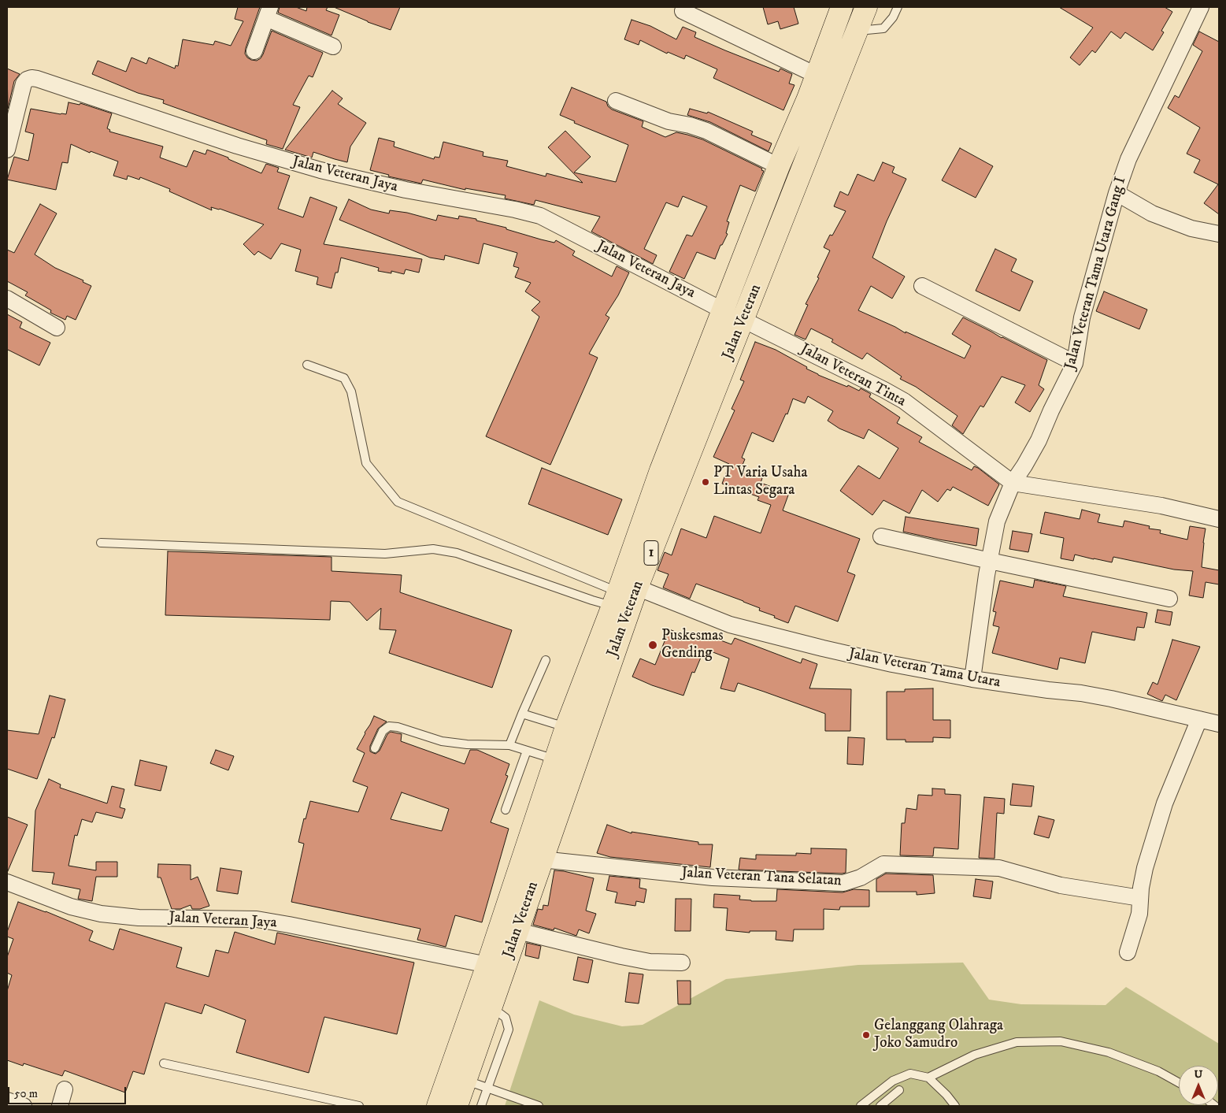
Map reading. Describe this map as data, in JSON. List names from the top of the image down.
{
  "streets": {
    "highway": ["Jalan Veteran", "1"],
    "street": [
      "Jalan Veteran Jaya",
      "Jalan Veteran Tama Utara Gang I",
      "Jalan Veteran Tinta",
      "Jalan Veteran Tama Utara",
      "Jalan Veteran Tana Selatan"
    ]
  },
  "crossings": [
    ["Jalan Veteran Jaya", "Jalan Veteran"],
    ["Jalan Veteran Tama Utara Gang I", "Jalan Veteran Tinta"],
    ["Jalan Veteran Tama Utara Gang I", "Jalan Veteran Tama Utara"],
    ["Jalan Veteran", "Jalan Veteran Tinta"],
    ["Jalan Veteran", "Jalan Veteran Tama Utara"],
    ["Jalan Veteran", "Jalan Veteran Tana Selatan"]
  ],
  "places": ["PT Varia Usaha Lintas Segara", "Puskesmas Gending", "Gelanggang Olahraga Joko Samudro"],
  "scale_bar": "50 m",
  "north": "top"
}
